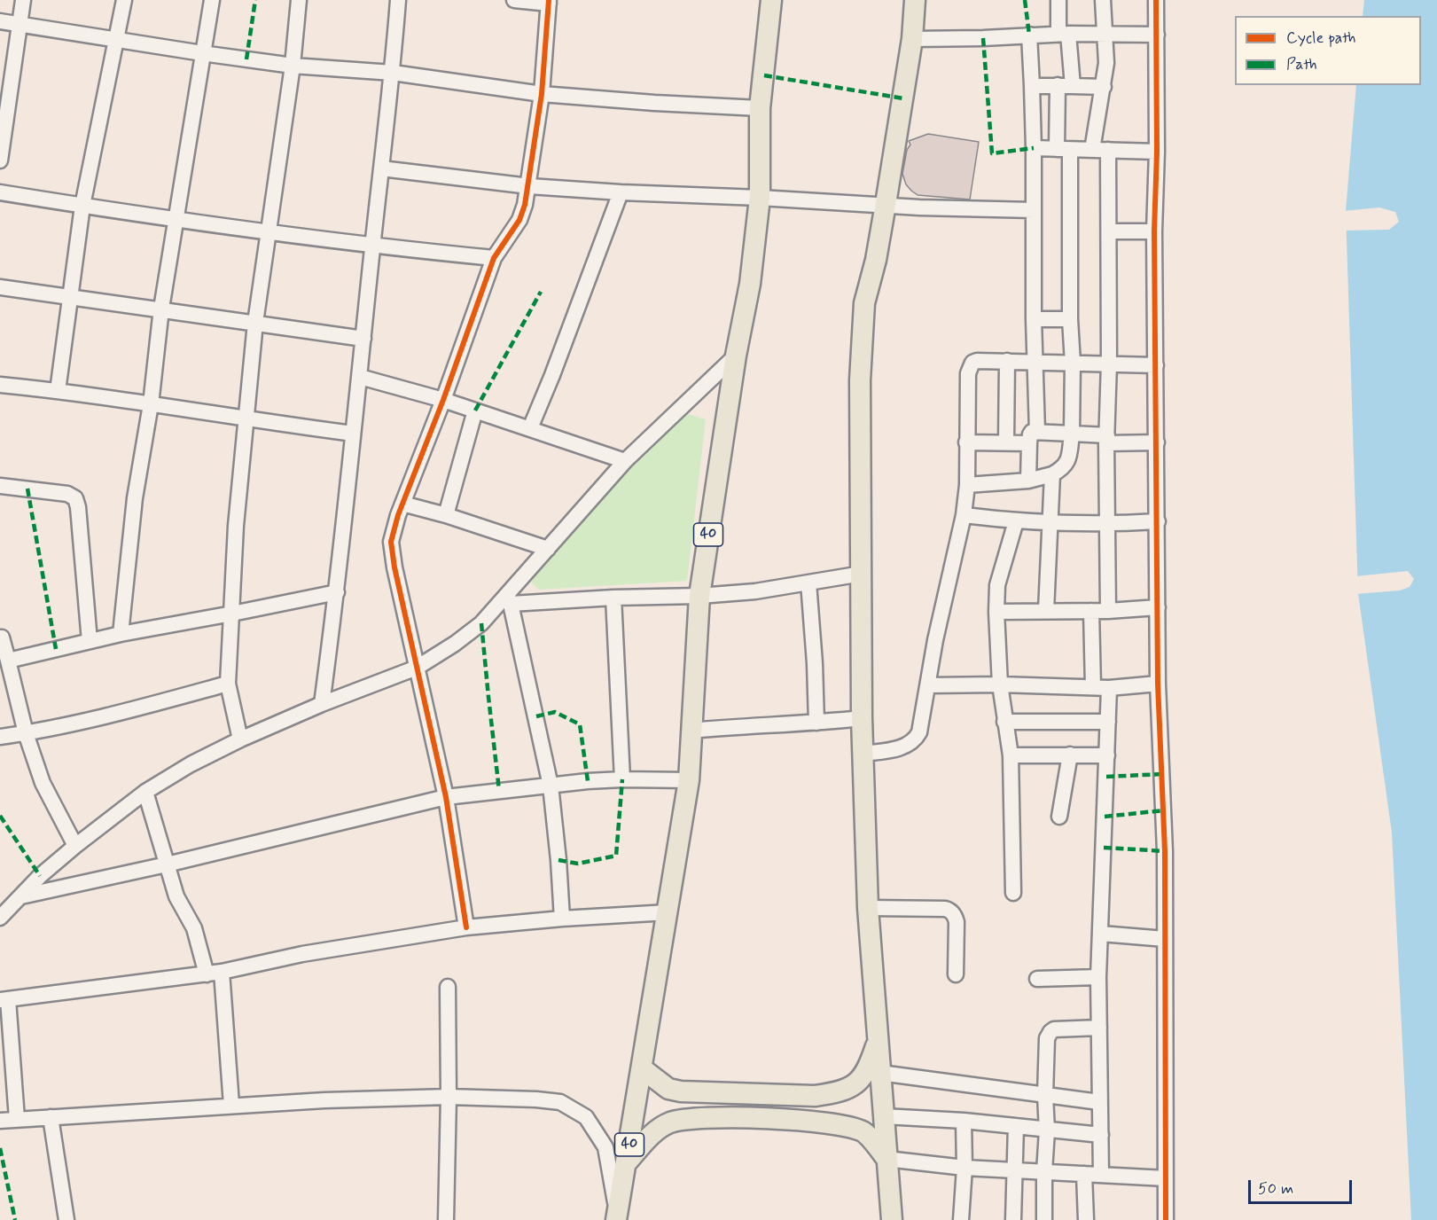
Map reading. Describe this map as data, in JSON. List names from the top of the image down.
{
  "streets": {
    "highway": ["40"]
  },
  "legend": ["Cycle path", "Path"],
  "scale_bar": "50 m"
}
